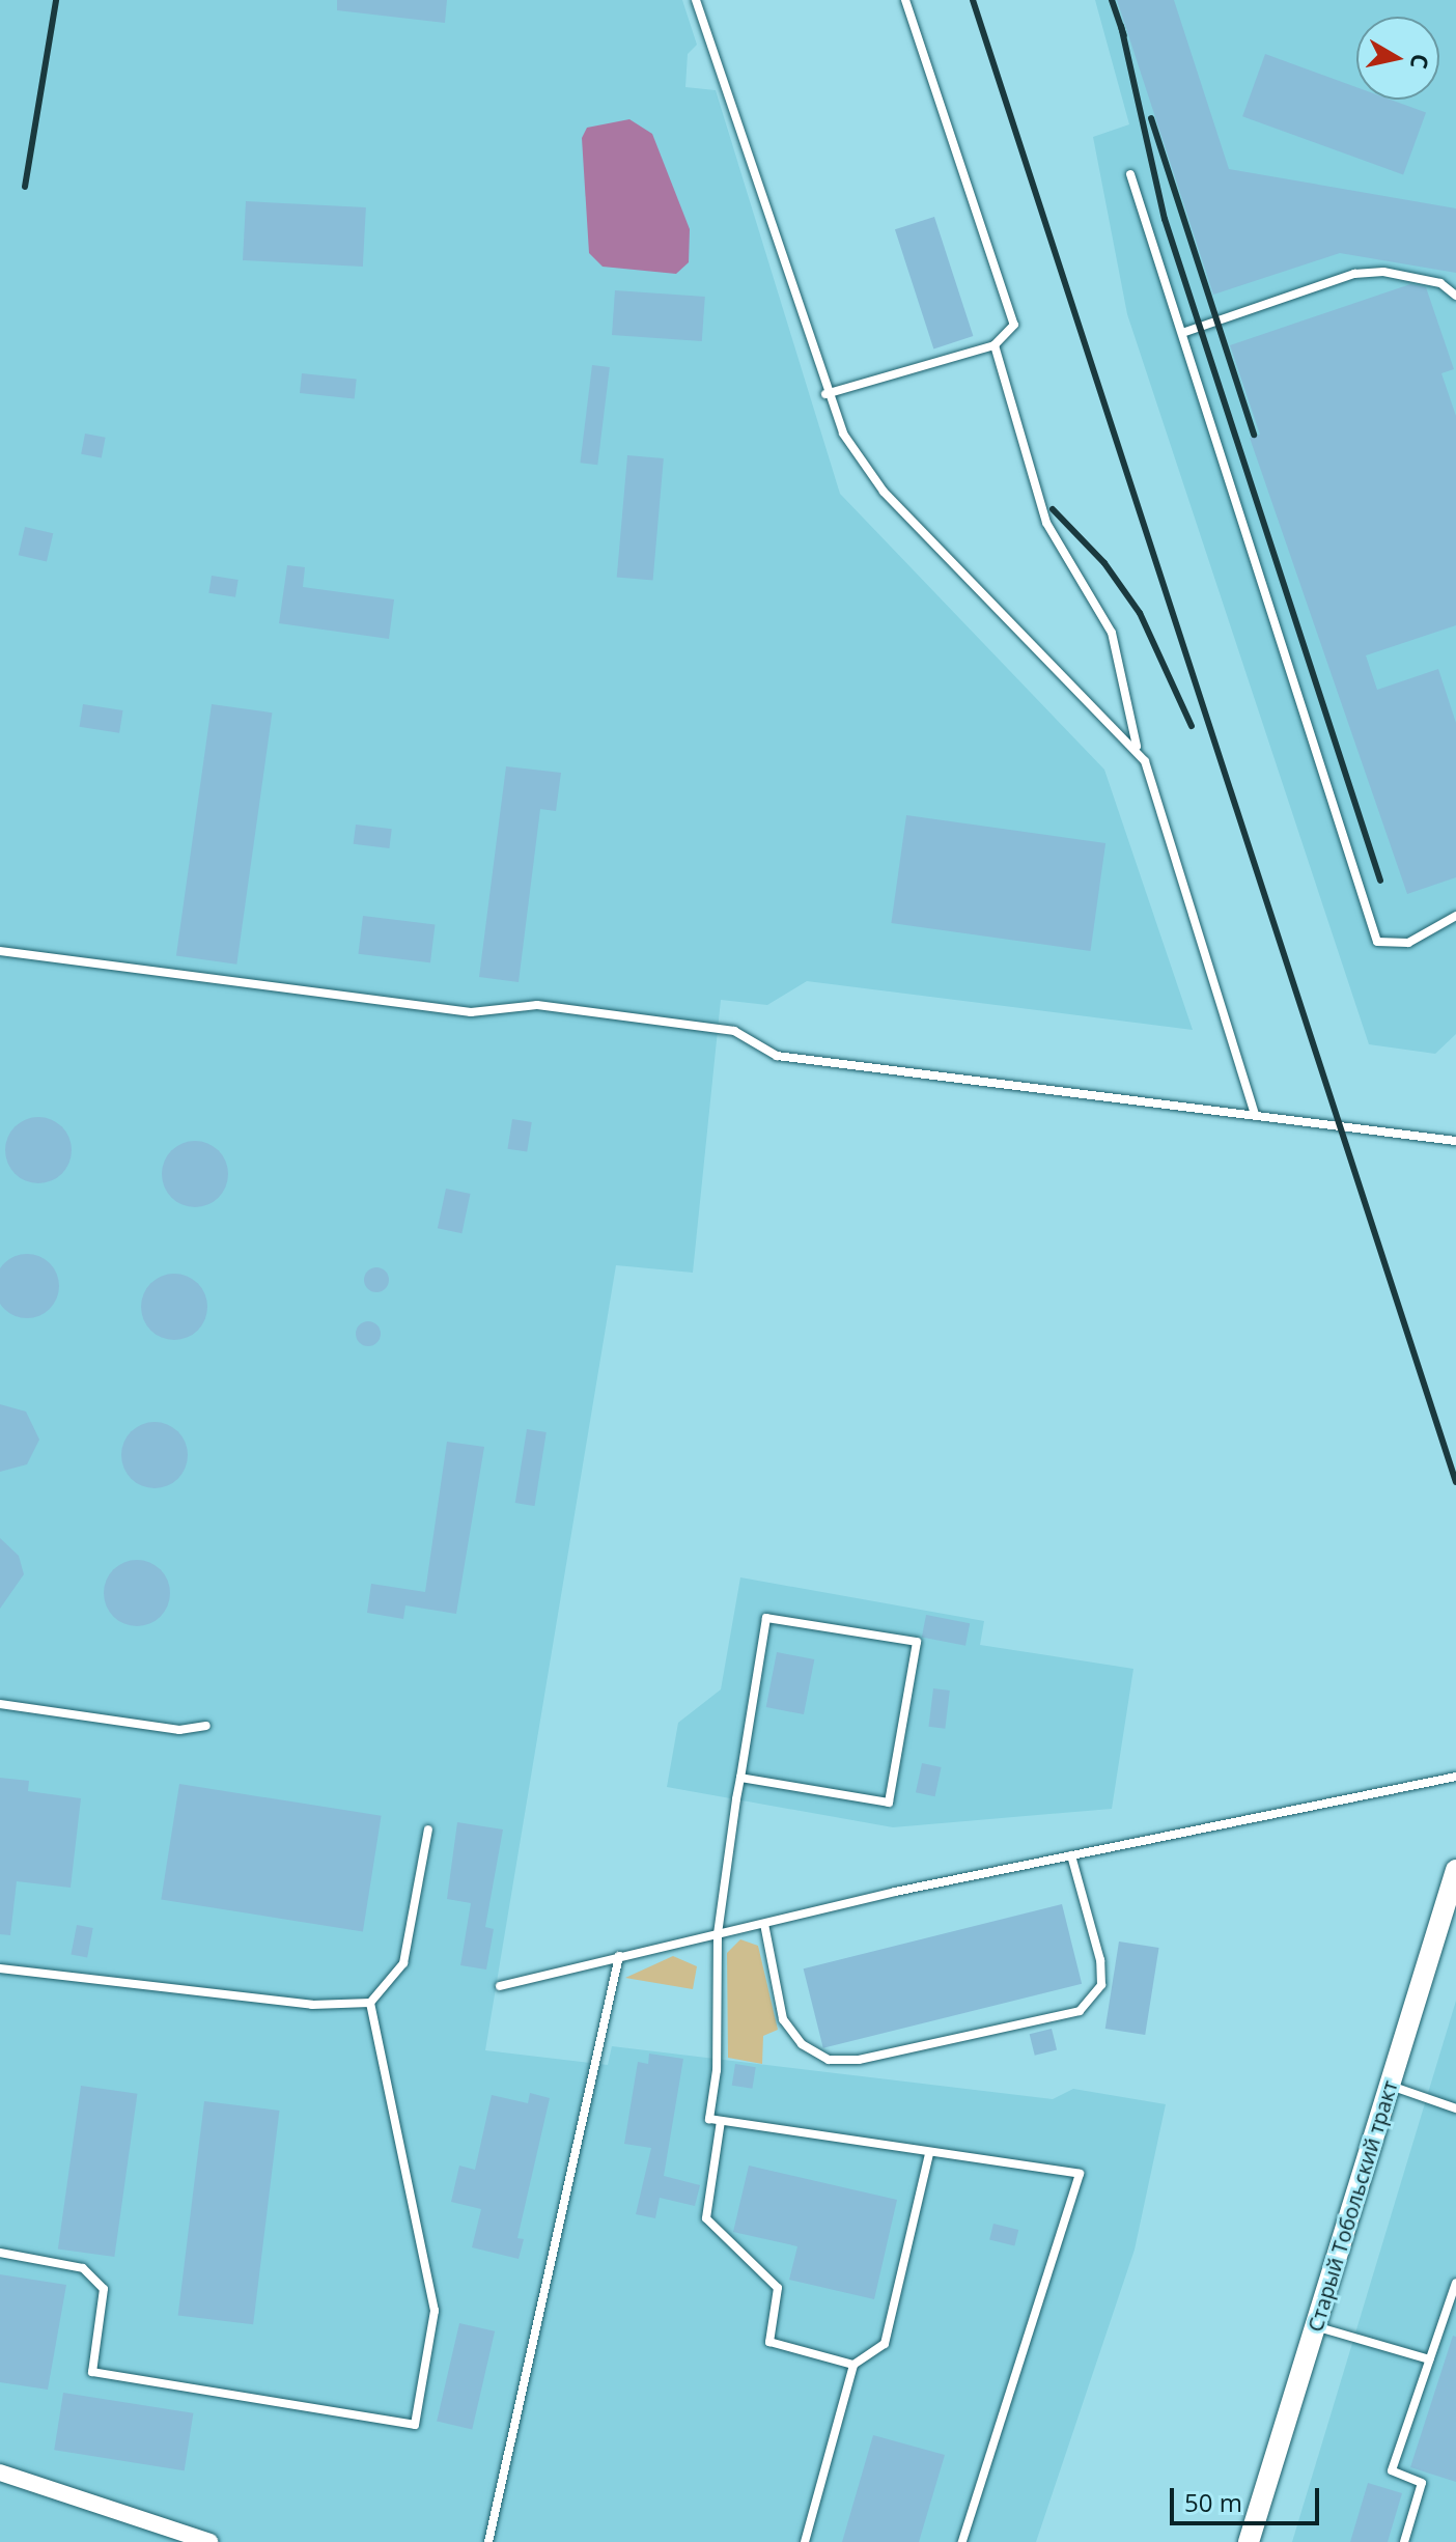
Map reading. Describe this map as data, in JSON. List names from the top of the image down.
{
  "streets": {
    "street": ["Старый Тобольский тракт"]
  },
  "scale_bar": "50 m",
  "north": "right"
}
